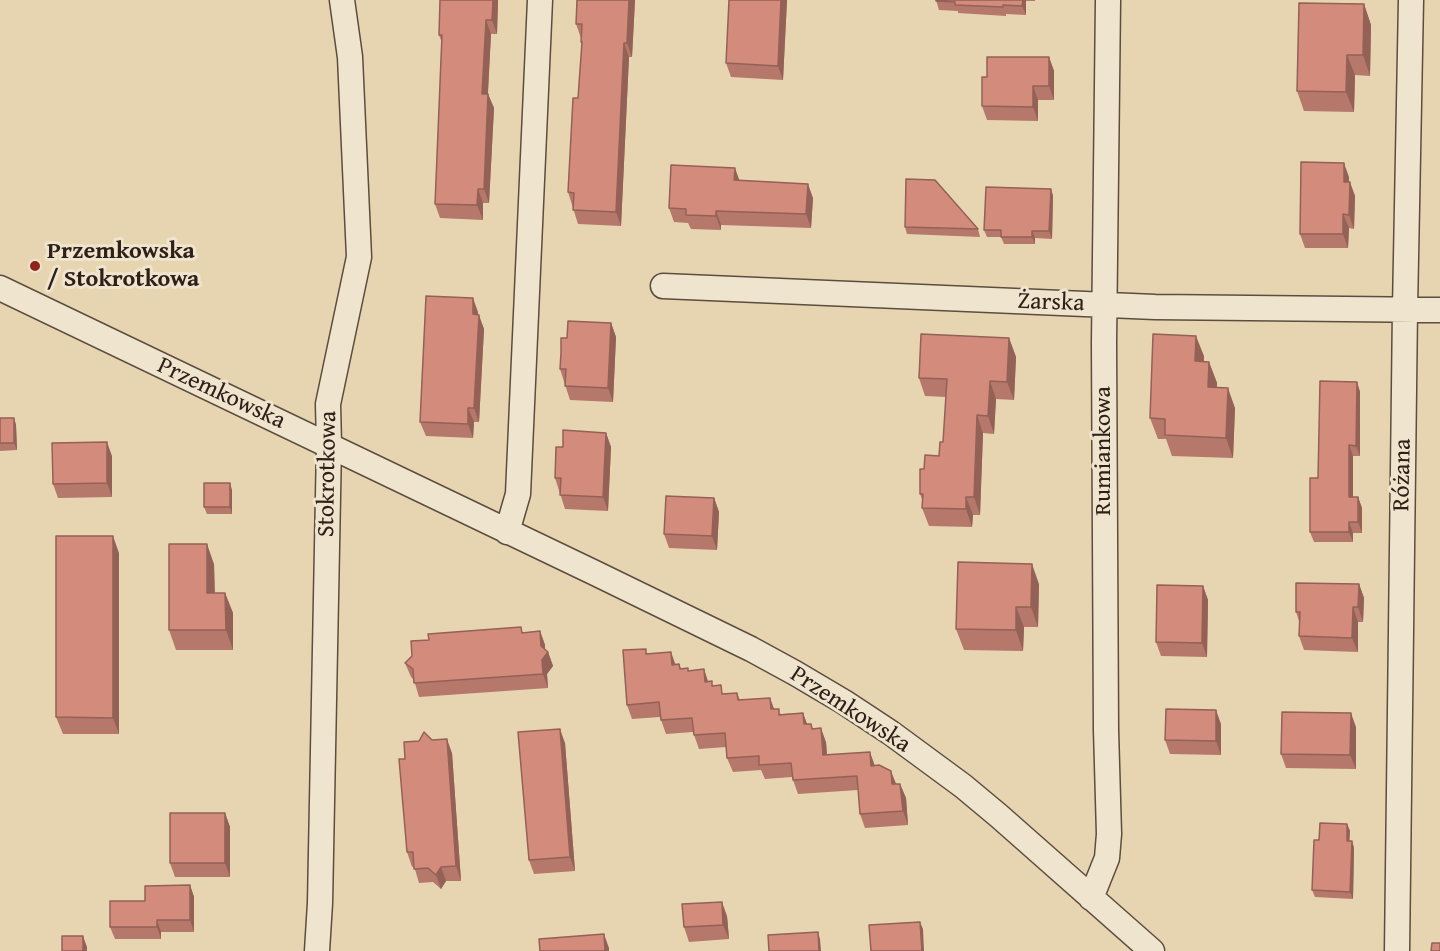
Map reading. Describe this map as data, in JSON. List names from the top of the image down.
{
  "streets": {
    "street": [
      "Żarska",
      "Przemkowska",
      "Rumiankowa",
      "Stokrotkowa",
      "Różana"
    ]
  },
  "crossings": [
    ["Żarska", "Rumiankowa"],
    ["Żarska", "Różana"],
    ["Przemkowska", "Rumiankowa"],
    ["Przemkowska", "Stokrotkowa"]
  ],
  "places": ["Przemkowska / Stokrotkowa"]
}
